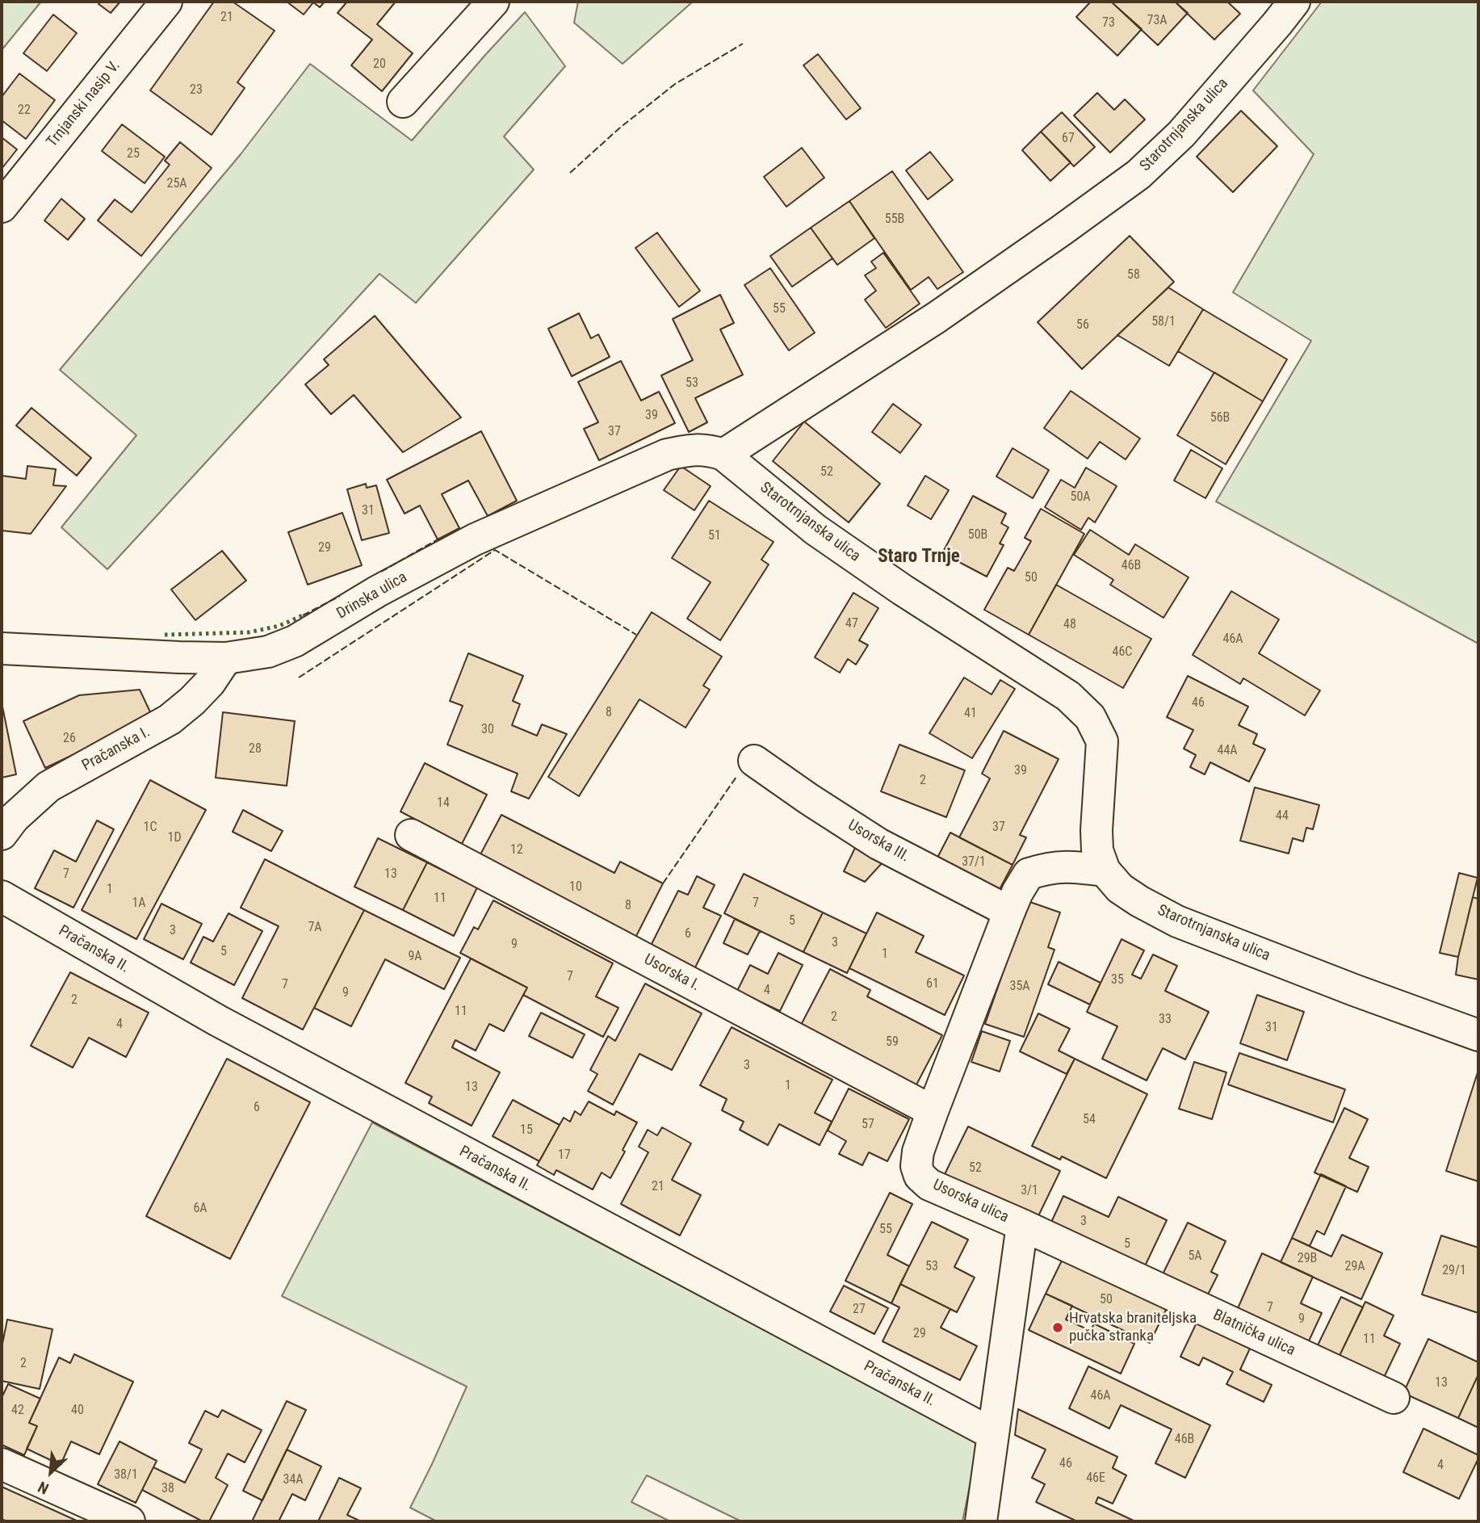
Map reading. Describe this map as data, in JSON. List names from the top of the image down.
{
  "streets": {
    "street": [
      "Trnjanski nasip V.",
      "Starotrnjanska ulica",
      "Drinska ulica",
      "Pračanska I.",
      "Usorska III.",
      "Pračanska II.",
      "Usorska I.",
      "Usorska ulica",
      "Blatnička ulica"
    ]
  },
  "crossings": [
    ["Starotrnjanska ulica", "Drinska ulica"],
    ["Starotrnjanska ulica", "Usorska ulica"],
    ["Drinska ulica", "Pračanska I."],
    ["Usorska III.", "Usorska ulica"],
    ["Pračanska II.", "Usorska ulica"],
    ["Usorska I.", "Usorska ulica"],
    ["Usorska ulica", "Blatnička ulica"]
  ],
  "districts": ["Staro Trnje"],
  "places": ["Hrvatska braniteljska pučka stranka"],
  "house_numbers": [
    "21",
    "73A",
    "73",
    "20",
    "23",
    "22",
    "67",
    "25",
    "25A",
    "55B",
    "58",
    "55",
    "58/1",
    "56",
    "53",
    "39",
    "56B",
    "37",
    "52",
    "50A",
    "31",
    "50B",
    "51",
    "29",
    "46B",
    "50",
    "47",
    "48",
    "46A",
    "46C",
    "46",
    "8",
    "41",
    "30",
    "26",
    "28",
    "44A",
    "39",
    "2",
    "14",
    "44",
    "1C",
    "37",
    "1D",
    "12",
    "37/1",
    "7",
    "13",
    "10",
    "1",
    "11",
    "1A",
    "7",
    "8",
    "5",
    "7A",
    "3",
    "6",
    "3",
    "9",
    "5",
    "1",
    "9A",
    "7",
    "35",
    "61",
    "7",
    "35A",
    "4",
    "9",
    "2",
    "11",
    "2",
    "33",
    "4",
    "31",
    "59",
    "3",
    "1",
    "13",
    "6",
    "54",
    "57",
    "15",
    "17",
    "52",
    "21",
    "3/1",
    "6A",
    "3",
    "55",
    "5",
    "5A",
    "29B",
    "53",
    "29A",
    "29/1",
    "50",
    "7",
    "27",
    "9",
    "29",
    "11",
    "2",
    "13",
    "46A",
    "42",
    "40",
    "46B",
    "46",
    "4",
    "38/1",
    "46E",
    "34A",
    "38"
  ],
  "north": "bottom left"
}
